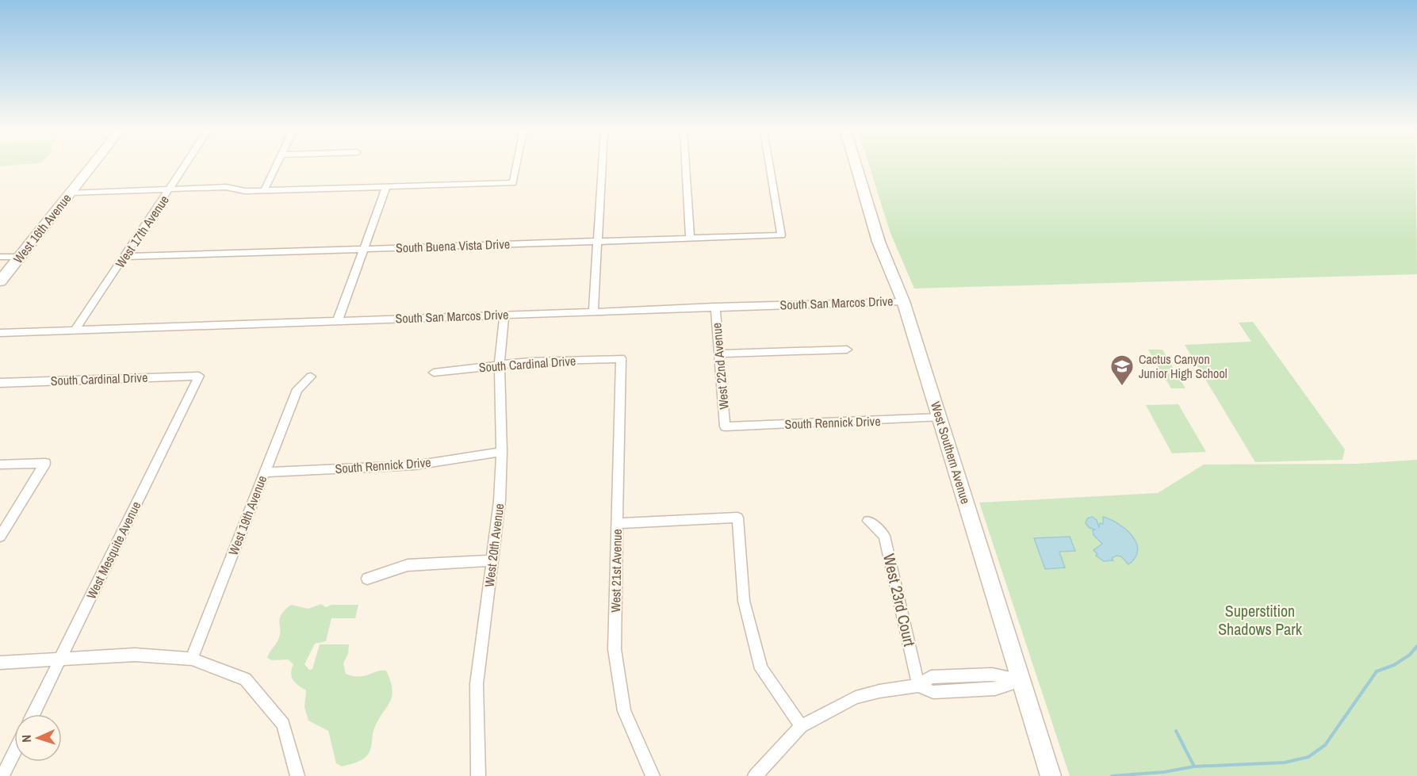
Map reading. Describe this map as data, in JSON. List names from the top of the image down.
{
  "streets": {
    "main road": ["West 16th Avenue", "West Southern Avenue"],
    "street": [
      "West 17th Avenue",
      "South Buena Vista Drive",
      "South San Marcos Drive",
      "South Cardinal Drive",
      "West 22nd Avenue",
      "South Rennick Drive",
      "West 19th Avenue",
      "West 20th Avenue",
      "West Mesquite Avenue",
      "West 21st Avenue",
      "West 23rd Court"
    ]
  },
  "crossings": [
    ["West 17th Avenue", "South Buena Vista Drive"],
    ["West 17th Avenue", "South San Marcos Drive"],
    ["South San Marcos Drive", "West 22nd Avenue"],
    ["South San Marcos Drive", "West Southern Avenue"],
    ["South San Marcos Drive", "West 20th Avenue"],
    ["South Cardinal Drive", "West 20th Avenue"],
    ["South Cardinal Drive", "West Mesquite Avenue"],
    ["South Cardinal Drive", "West 21st Avenue"],
    ["West 22nd Avenue", "South Rennick Drive"],
    ["South Rennick Drive", "West Southern Avenue"],
    ["South Rennick Drive", "West 19th Avenue"],
    ["South Rennick Drive", "West 20th Avenue"]
  ],
  "parks": ["Superstition Shadows Park"],
  "places": {
    "school or university": ["Cactus Canyon Junior High School"]
  },
  "north": "left"
}
